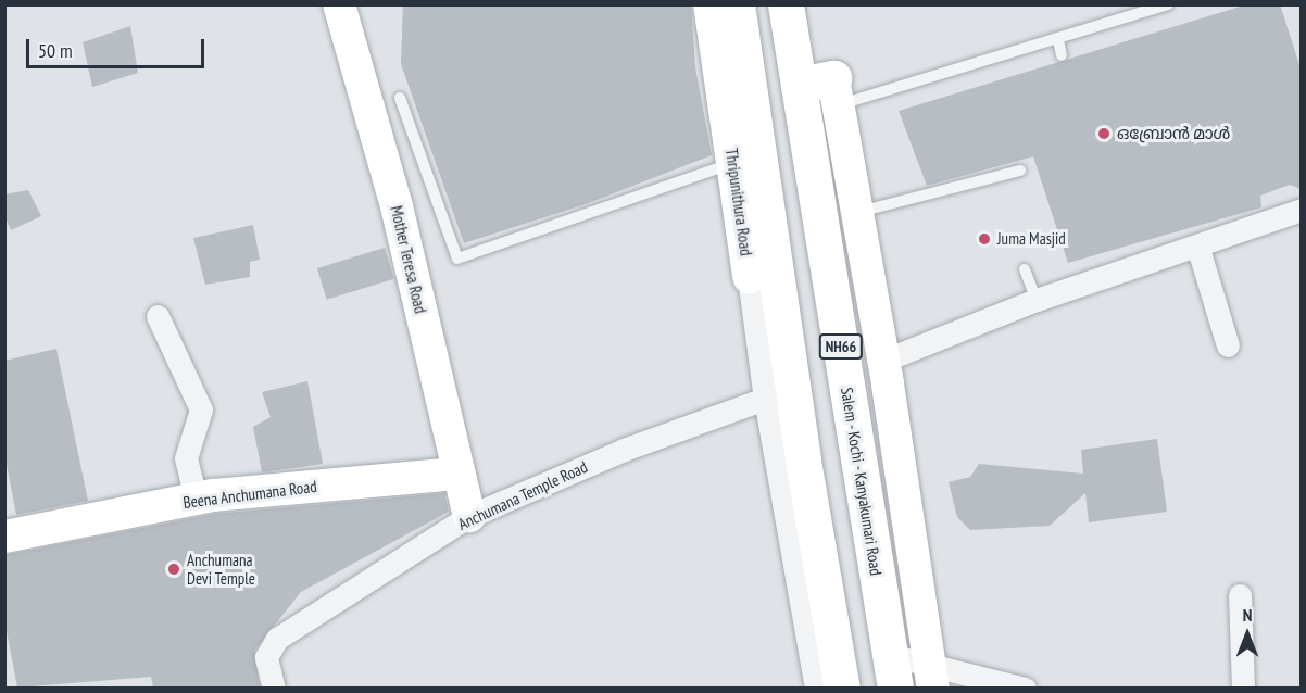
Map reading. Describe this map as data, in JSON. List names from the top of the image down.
{
  "streets": {
    "highway": ["NH66", "Salem - Kochi - Kanyakumari Road"],
    "street": [
      "Thripunithura Road",
      "Mother Teresa Road",
      "Beena Anchumana Road",
      "Anchumana Temple Road"
    ]
  },
  "crossings": [
    ["Thripunithura Road", "Anchumana Temple Road"],
    ["Mother Teresa Road", "Beena Anchumana Road"],
    ["Mother Teresa Road", "Anchumana Temple Road"]
  ],
  "places": ["ഒബ്രോൻ മാൾ", "Juma Masjid", "Anchumana Devi Temple"],
  "scale_bar": "50 m",
  "north": "top"
}
